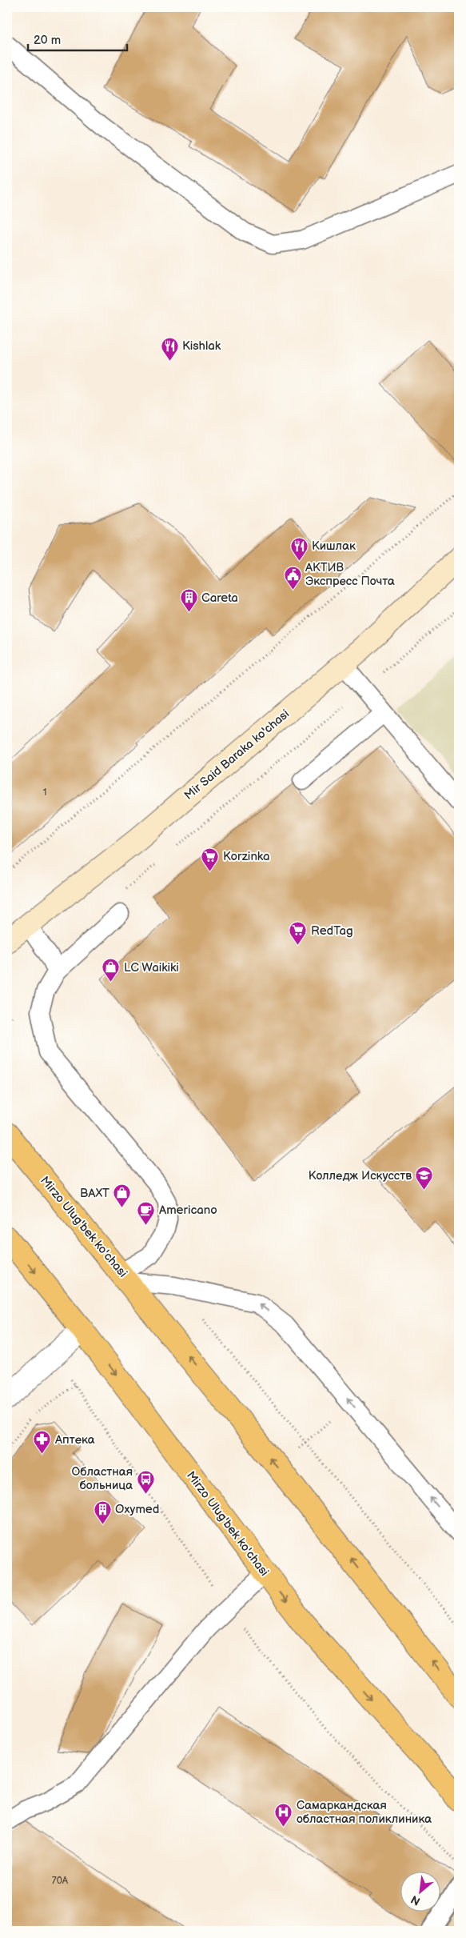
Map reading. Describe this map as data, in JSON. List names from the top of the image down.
{
  "streets": {
    "main road": ["Mirzo Ulug'bek ko'chasi"],
    "street": ["Mir Said Baraka ko'chasi"]
  },
  "places": {
    "restaurant": ["Kishlak", "Кишлак"],
    "public building": ["АКТИВ Экспресс Почта"],
    "building": ["Careta", "Oxymed"],
    "supermarket": ["Korzinka", "RedTag"],
    "shop": ["LC Waikiki", "BAXT"],
    "school or university": ["Колледж Искусств"],
    "cafe": ["Americano"],
    "pharmacy": ["Аптека"],
    "bus stop": ["Областная больница"],
    "hospital": ["Самаркандская областная поликлиника"]
  },
  "house_numbers": ["1", "70A"],
  "scale_bar": "20 m",
  "north": "bottom left"
}
